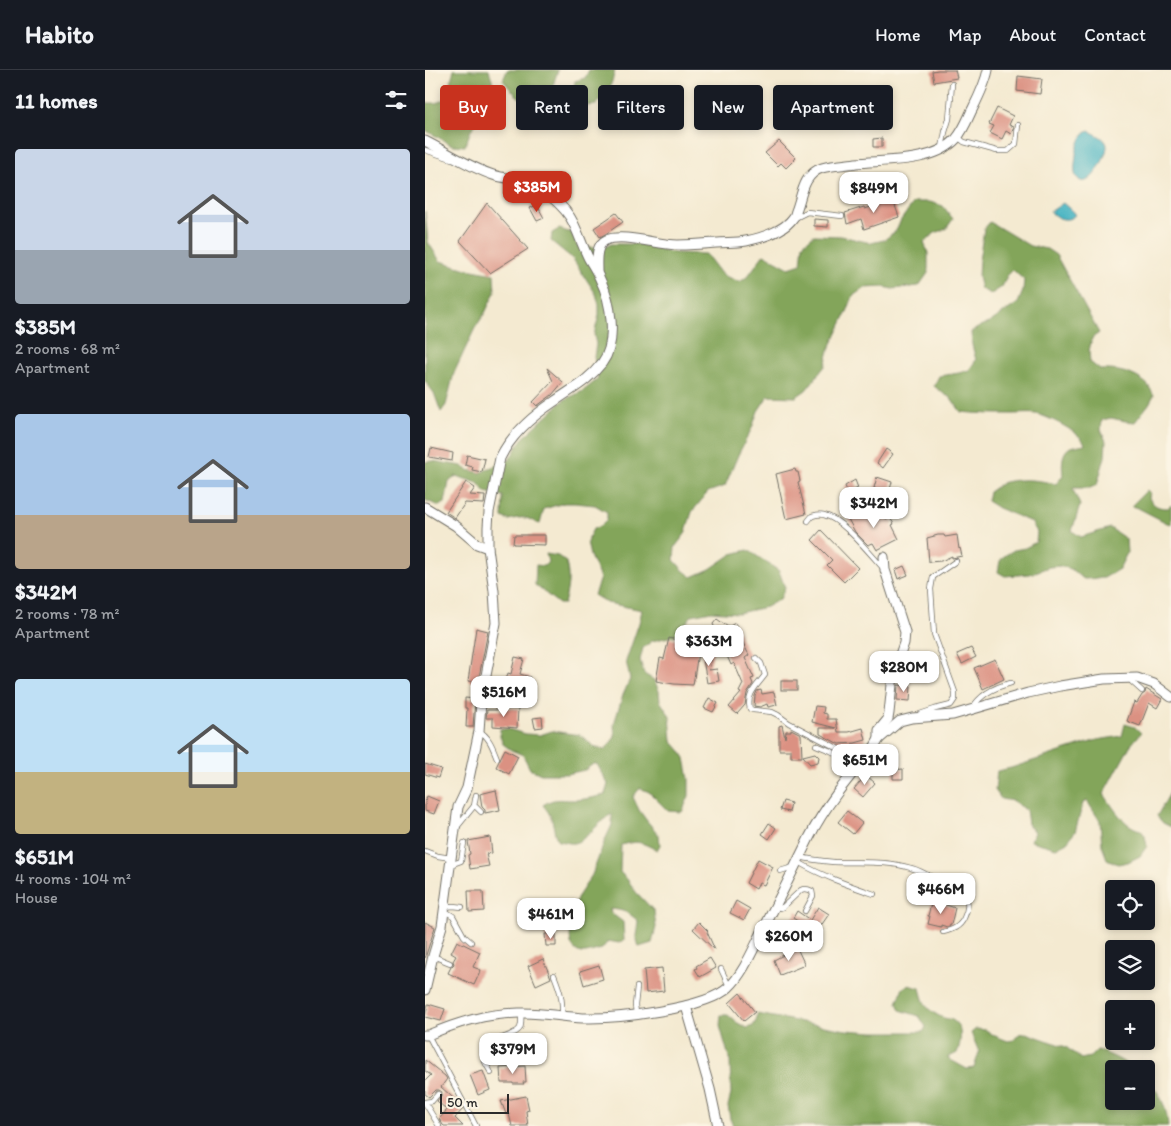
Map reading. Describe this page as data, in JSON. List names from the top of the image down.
{
  "scale_bar": "50 m",
  "page": {
    "header": "Habito",
    "nav": [
      "Home",
      "Map",
      "About",
      "Contact"
    ],
    "heading": "11 homes",
    "chip": [
      "Buy",
      "Rent",
      "Filters",
      "New",
      "Apartment"
    ],
    "list": [
      {
        "name": "$385M",
        "note": "2 rooms · 68 m² · Apartment"
      },
      {
        "name": "$342M",
        "note": "2 rooms · 78 m² · Apartment"
      },
      {
        "name": "$651M",
        "note": "4 rooms · 104 m² · House"
      }
    ],
    "price": [
      "$385M",
      "$849M",
      "$342M",
      "$363M",
      "$280M",
      "$516M",
      "$651M",
      "$466M",
      "$461M",
      "$260M",
      "$379M"
    ],
    "map_buttons": ["+", "−"],
    "scale": "50 m"
  }
}
